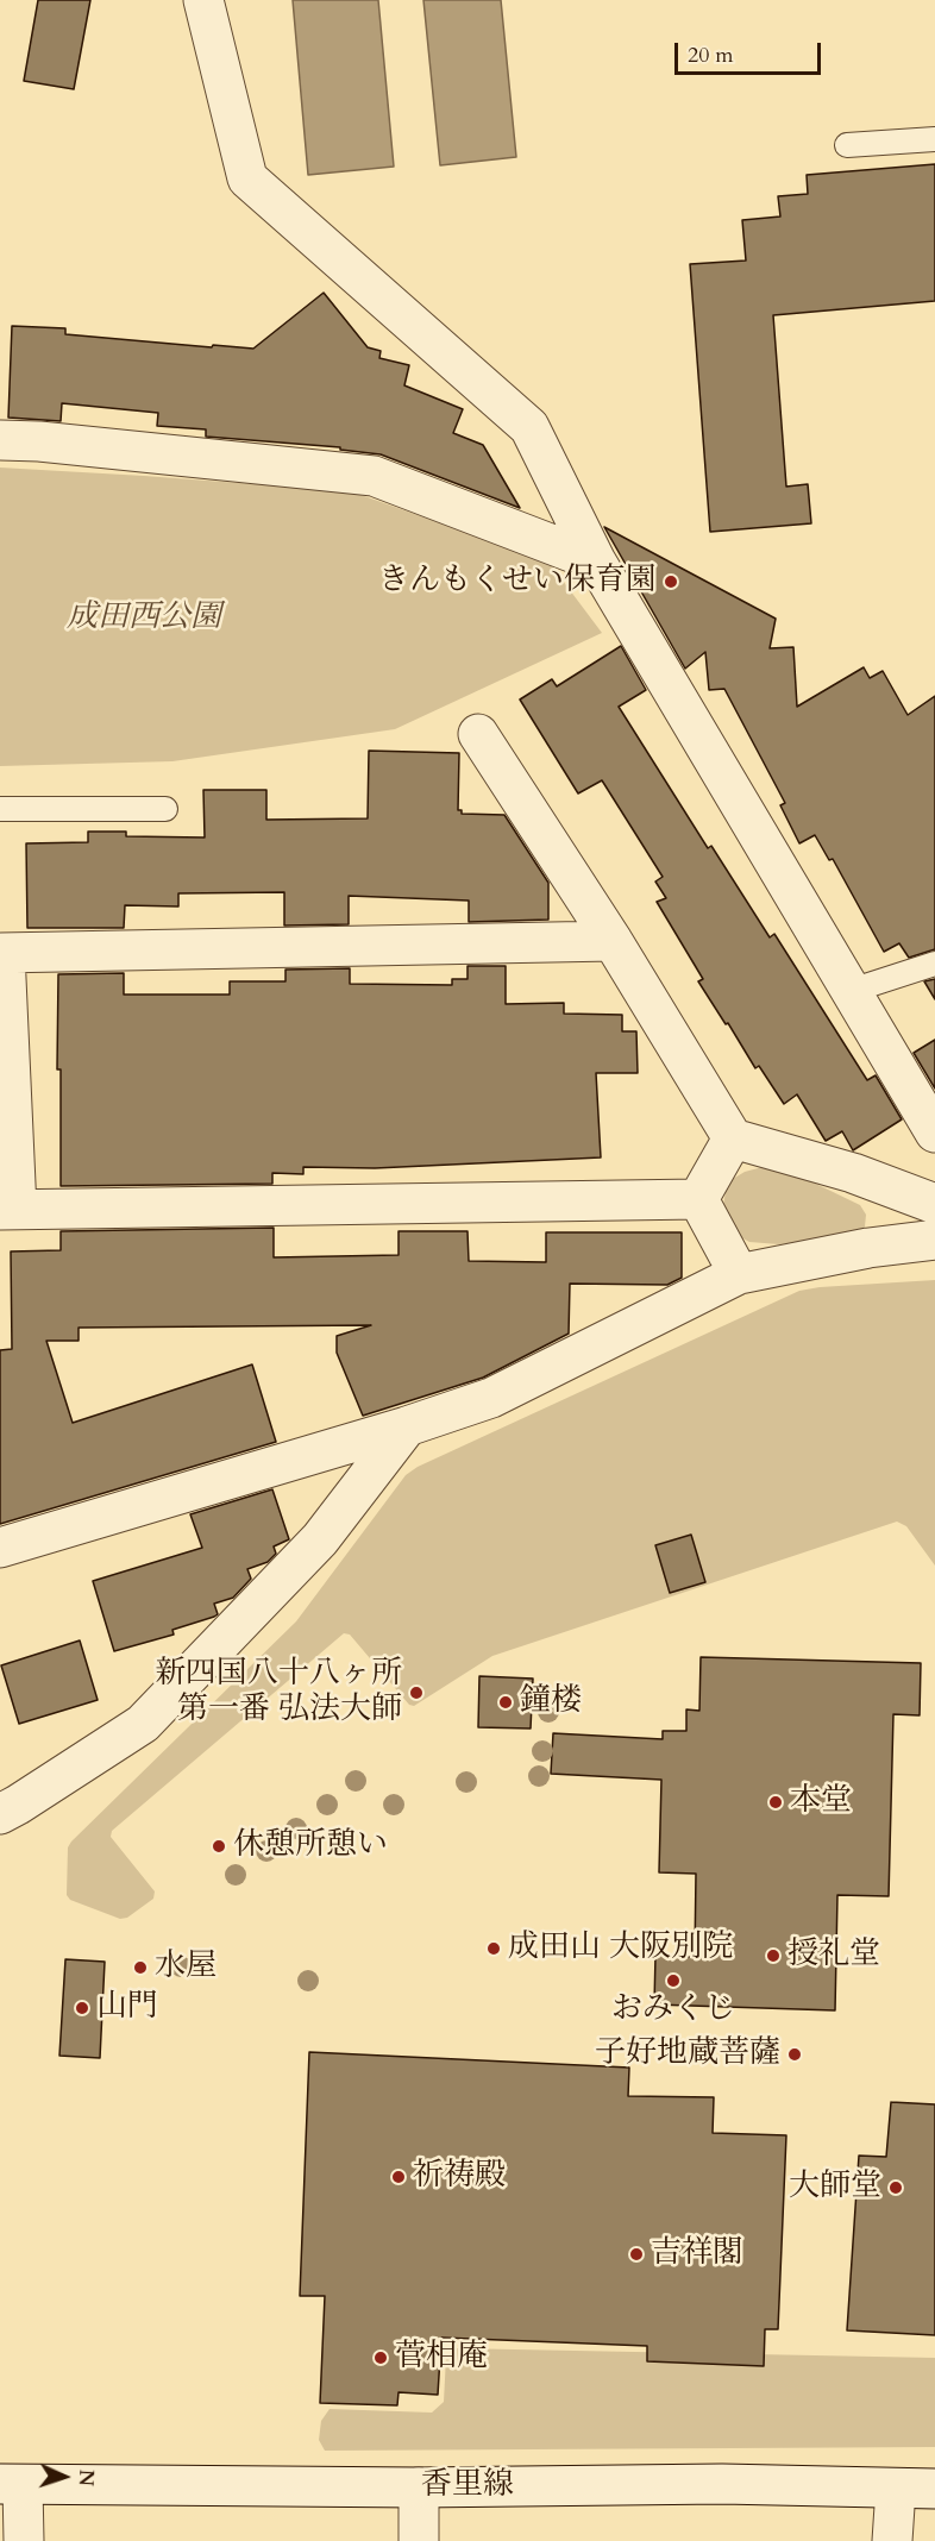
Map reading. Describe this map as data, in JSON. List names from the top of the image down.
{
  "streets": {
    "street": ["香里線"]
  },
  "parks": ["成田西公園"],
  "places": [
    "きんもくせい保育園",
    "新四国八十八ヶ所 第一番 弘法大師",
    "鐘楼",
    "本堂",
    "休憩所憩い",
    "成田山 大阪別院",
    "授礼堂",
    "水屋",
    "おみくじ",
    "山門",
    "子好地蔵菩薩",
    "祈祷殿",
    "大師堂",
    "吉祥閣",
    "菅相庵"
  ],
  "scale_bar": "20 m",
  "north": "right"
}
